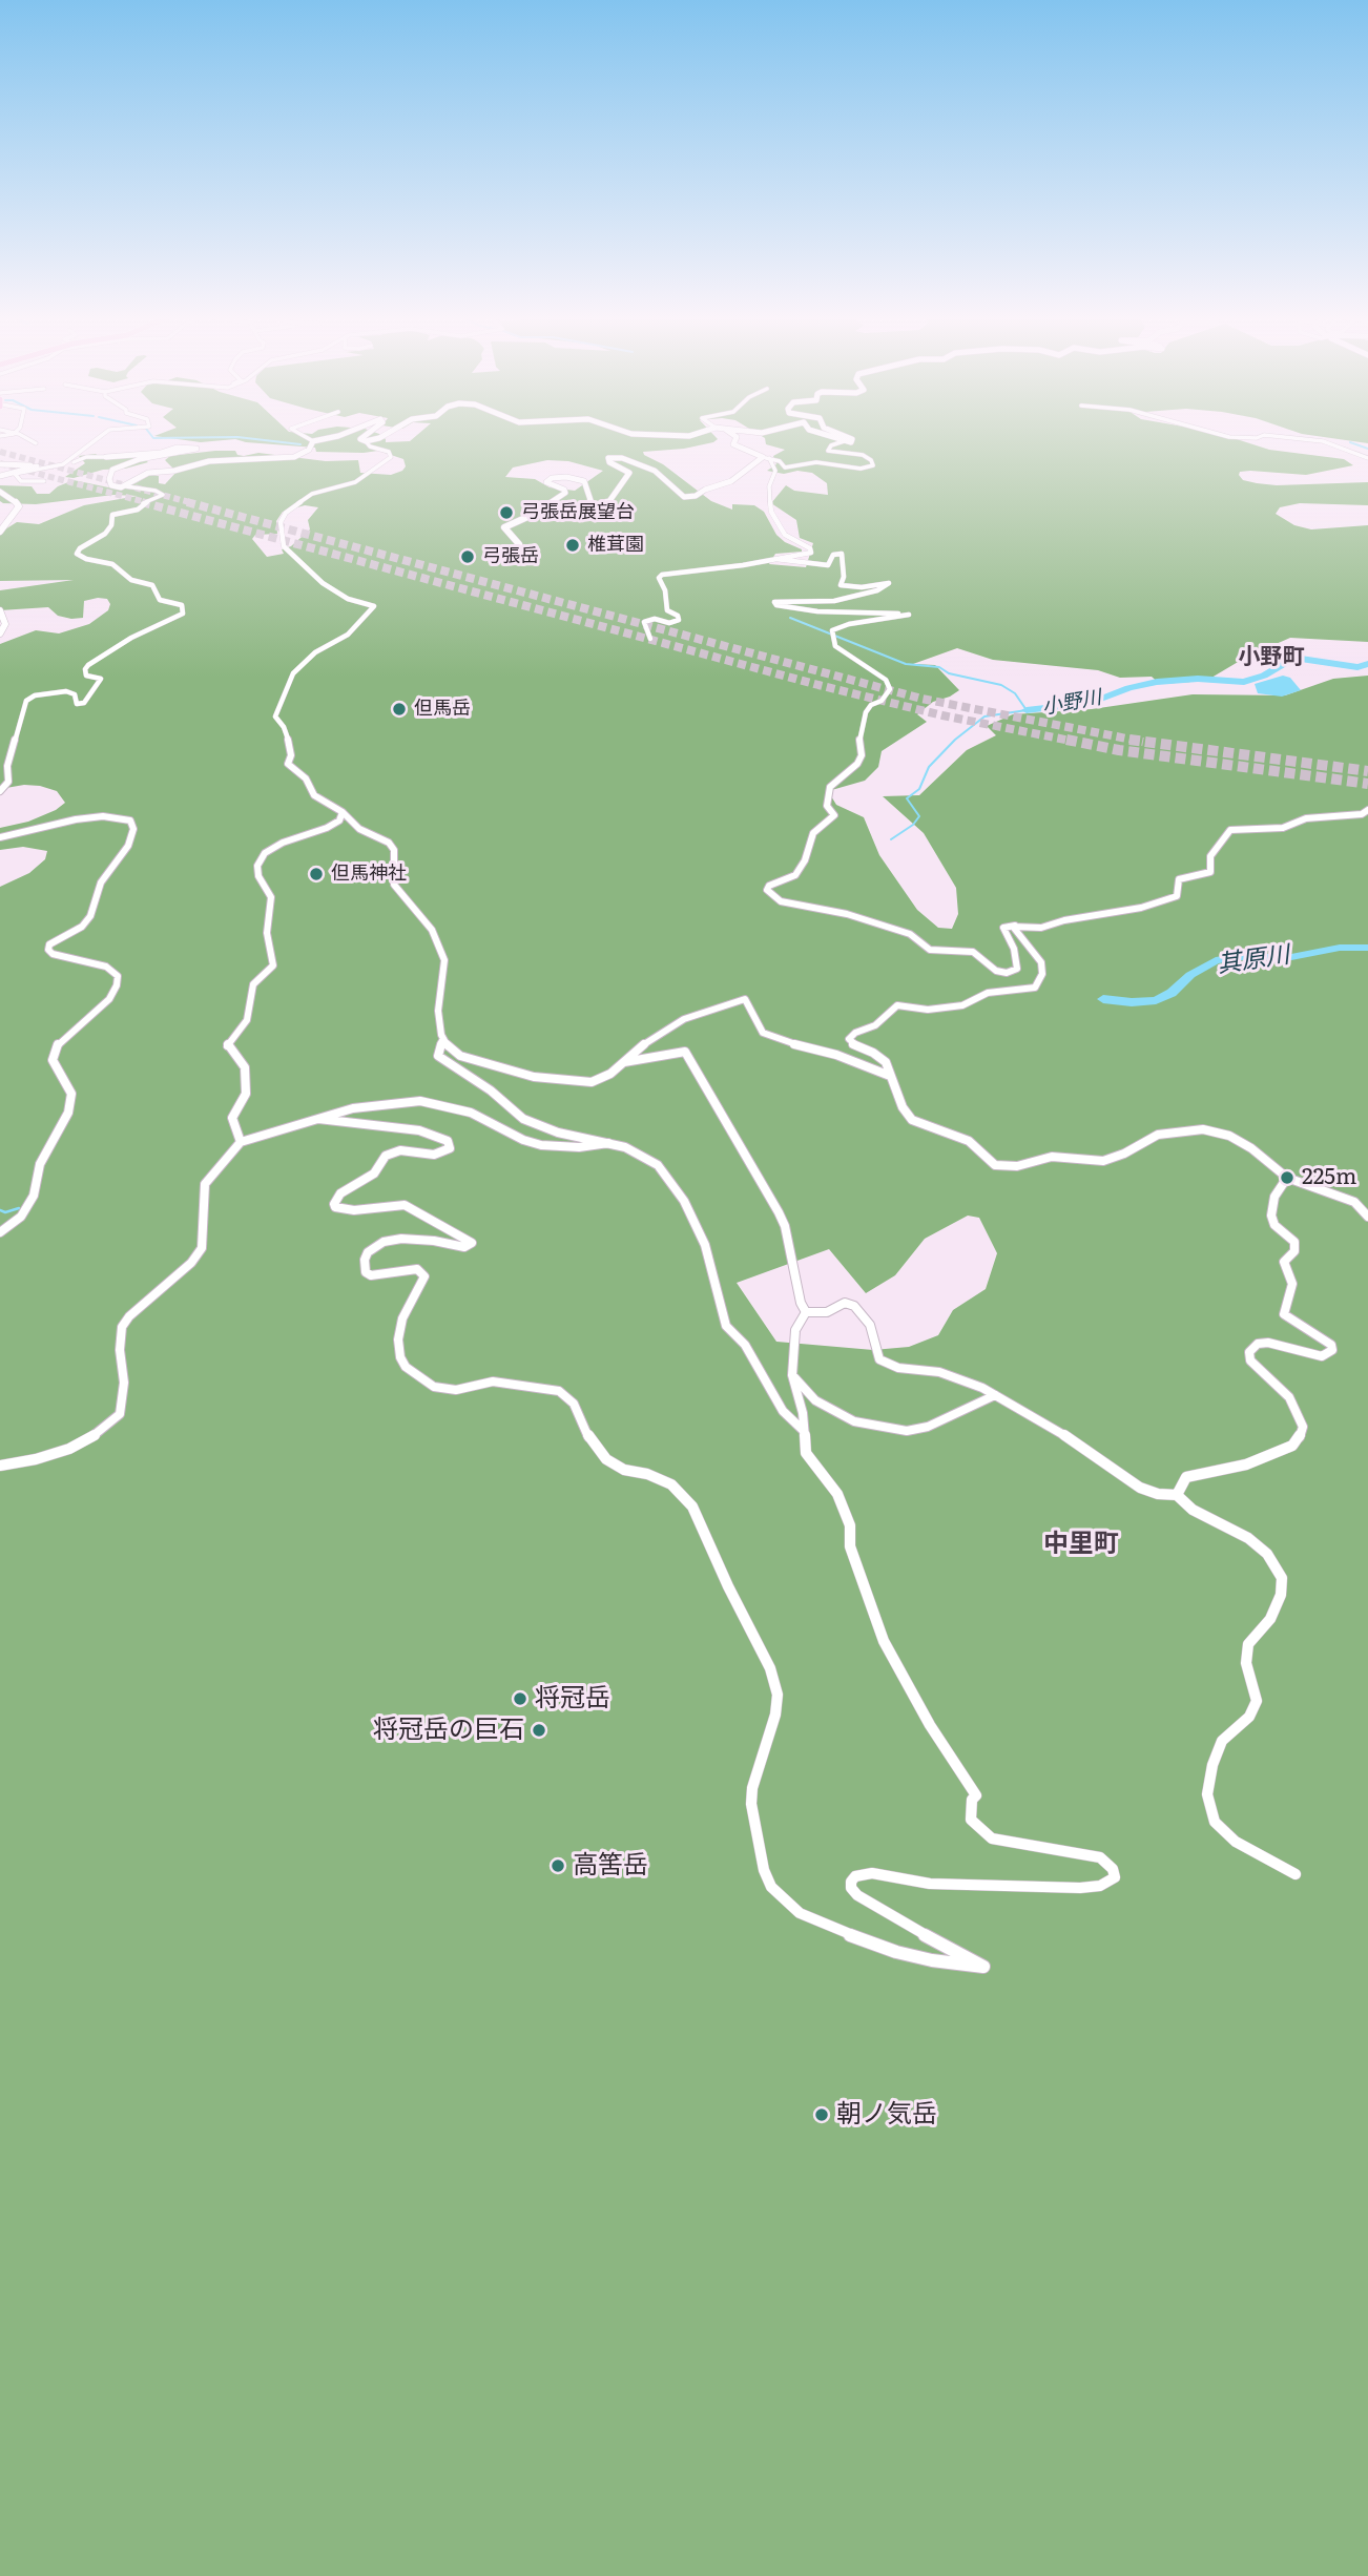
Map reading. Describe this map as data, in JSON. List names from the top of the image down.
{
  "districts": ["小野町", "中里町"],
  "water": ["小野川", "其原川"],
  "places": [
    "弓張岳展望台",
    "椎茸園",
    "弓張岳",
    "但馬岳",
    "但馬神社",
    "225m",
    "将冠岳",
    "将冠岳の巨石",
    "高筈岳",
    "朝ノ気岳"
  ]
}
